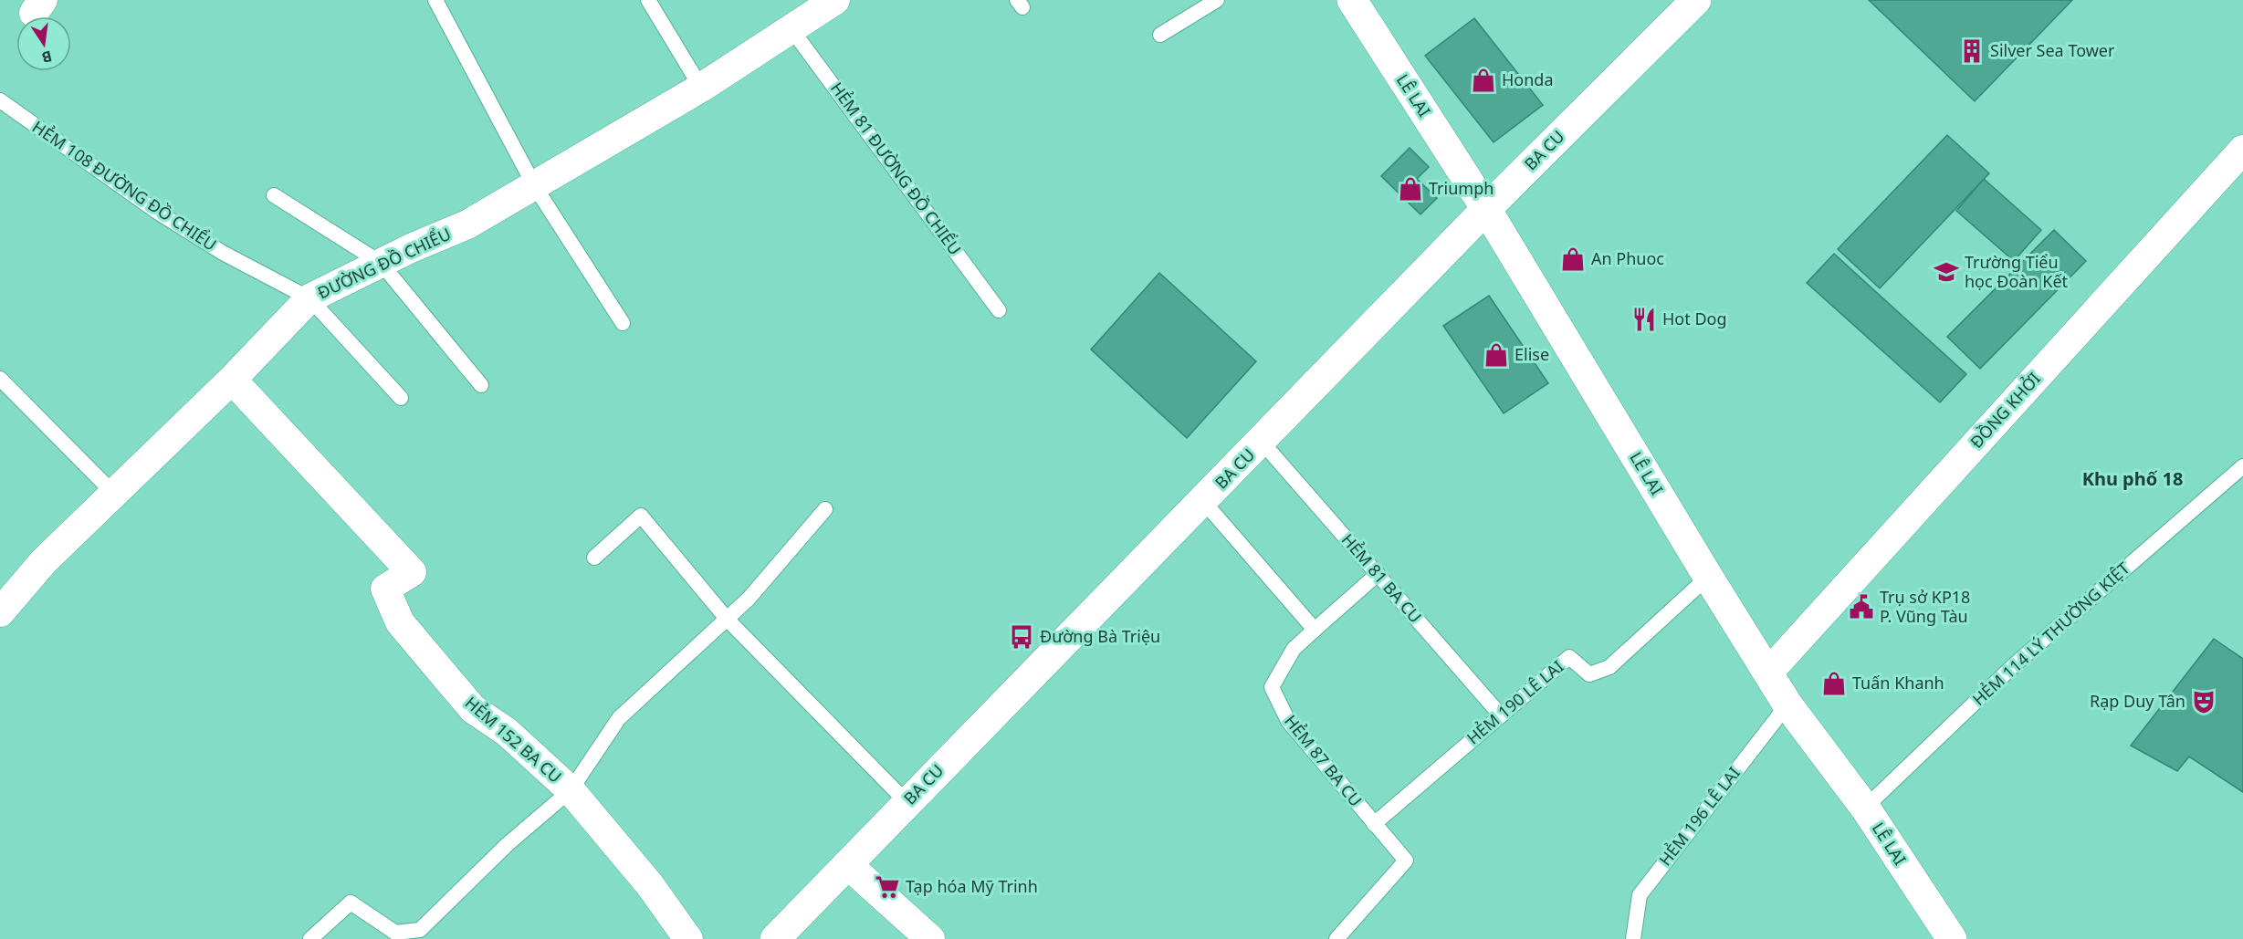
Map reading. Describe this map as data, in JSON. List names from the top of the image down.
{
  "streets": {
    "main road": ["LÊ LAI", "BA CU"],
    "street": ["ĐƯỜNG ĐỒ CHIỂU", "ĐỒNG KHỞI", "HẺM 152 BA CU"],
    "lane": [
      "HẺM 81 ĐƯỜNG ĐỒ CHIỂU",
      "HẺM 108 ĐƯỜNG ĐỒ CHIỂU",
      "HẺM 81 BA CU",
      "HẺM 114 LÝ THƯỜNG KIỆT",
      "HẺM 190 LÊ LAI",
      "HẺM 87 BA CU",
      "HẺM 196 LÊ LAI"
    ]
  },
  "crossings": [
    ["LÊ LAI", "BA CU"],
    ["LÊ LAI", "ĐỒNG KHỞI"],
    ["LÊ LAI", "HẺM 114 LÝ THƯỜNG KIỆT"],
    ["LÊ LAI", "HẺM 190 LÊ LAI"],
    ["LÊ LAI", "HẺM 196 LÊ LAI"],
    ["BA CU", "HẺM 81 BA CU"],
    ["HẺM 81 ĐƯỜNG ĐỒ CHIỂU", "ĐƯỜNG ĐỒ CHIỂU"],
    ["HẺM 108 ĐƯỜNG ĐỒ CHIỂU", "ĐƯỜNG ĐỒ CHIỂU"],
    ["ĐƯỜNG ĐỒ CHIỂU", "HẺM 152 BA CU"],
    ["HẺM 81 BA CU", "HẺM 190 LÊ LAI"],
    ["HẺM 190 LÊ LAI", "HẺM 87 BA CU"]
  ],
  "districts": ["Khu phố 18"],
  "places": {
    "building": ["Silver Sea Tower"],
    "shop": [
      "Honda",
      "Triumph",
      "An Phuoc",
      "Elise",
      "Tuấn Khanh"
    ],
    "school or university": ["Trường Tiểu học Đoàn Kết"],
    "restaurant": ["Hot Dog"],
    "public building": ["Trụ sở KP18 P. Vũng Tàu"],
    "bus stop": ["Đường Bà Triệu"],
    "theatre": ["Rạp Duy Tân"],
    "supermarket": ["Tạp hóa Mỹ Trinh"]
  },
  "north": "bottom"
}
